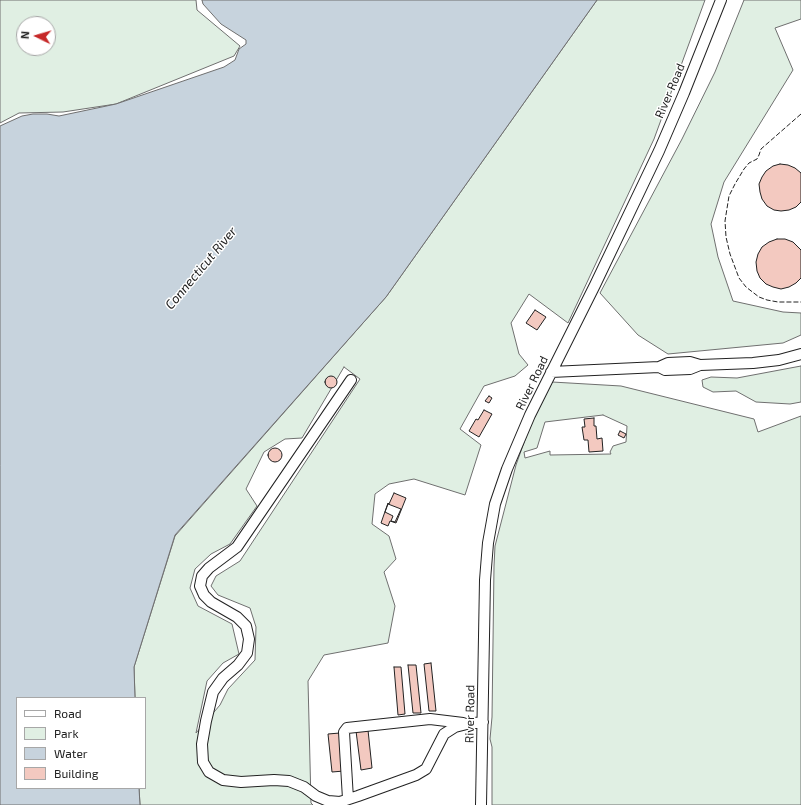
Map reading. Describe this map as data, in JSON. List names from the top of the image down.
{
  "streets": {
    "street": ["River Road"]
  },
  "water": ["Connecticut River"],
  "legend": [
    "Road",
    "Park",
    "Water",
    "Building"
  ],
  "north": "left"
}
